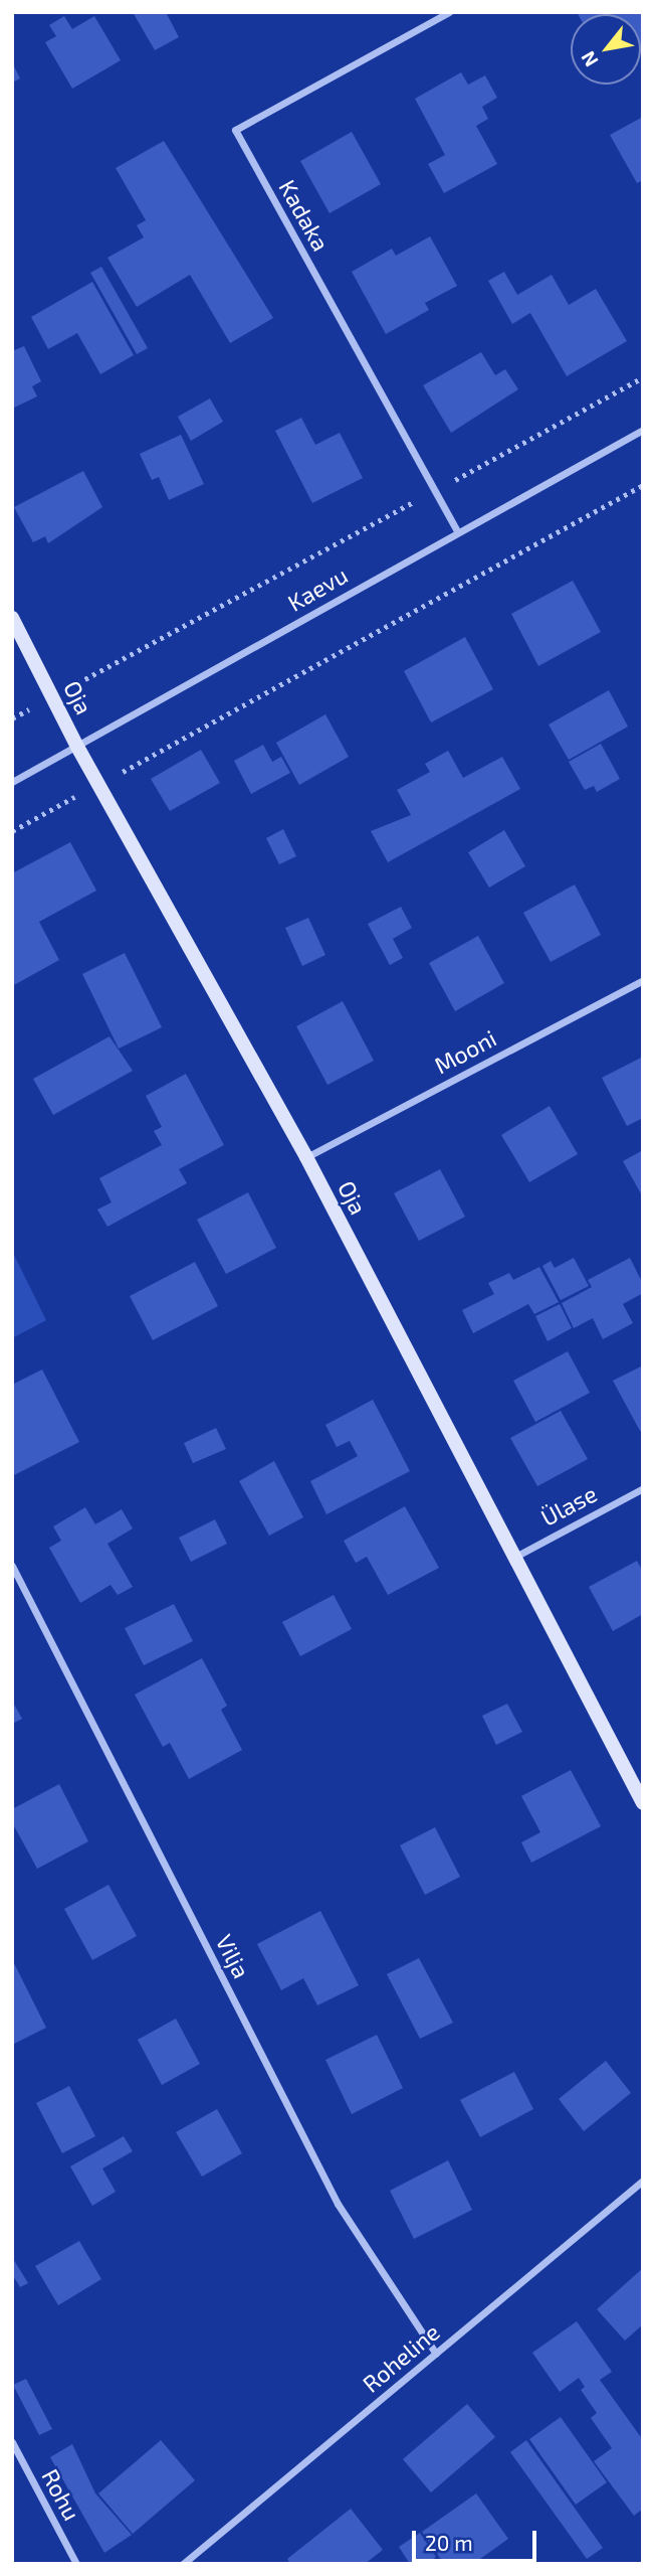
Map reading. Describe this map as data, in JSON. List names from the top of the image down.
{
  "streets": {
    "street": [
      "Kadaka",
      "Kaevu",
      "Oja",
      "Mooni",
      "Ülase",
      "Vilja",
      "Roheline",
      "Rohu"
    ]
  },
  "crossings": [
    ["Kadaka", "Kaevu"],
    ["Kaevu", "Oja"],
    ["Oja", "Mooni"],
    ["Oja", "Ülase"],
    ["Vilja", "Roheline"]
  ],
  "scale_bar": "20 m",
  "north": "bottom left"
}
